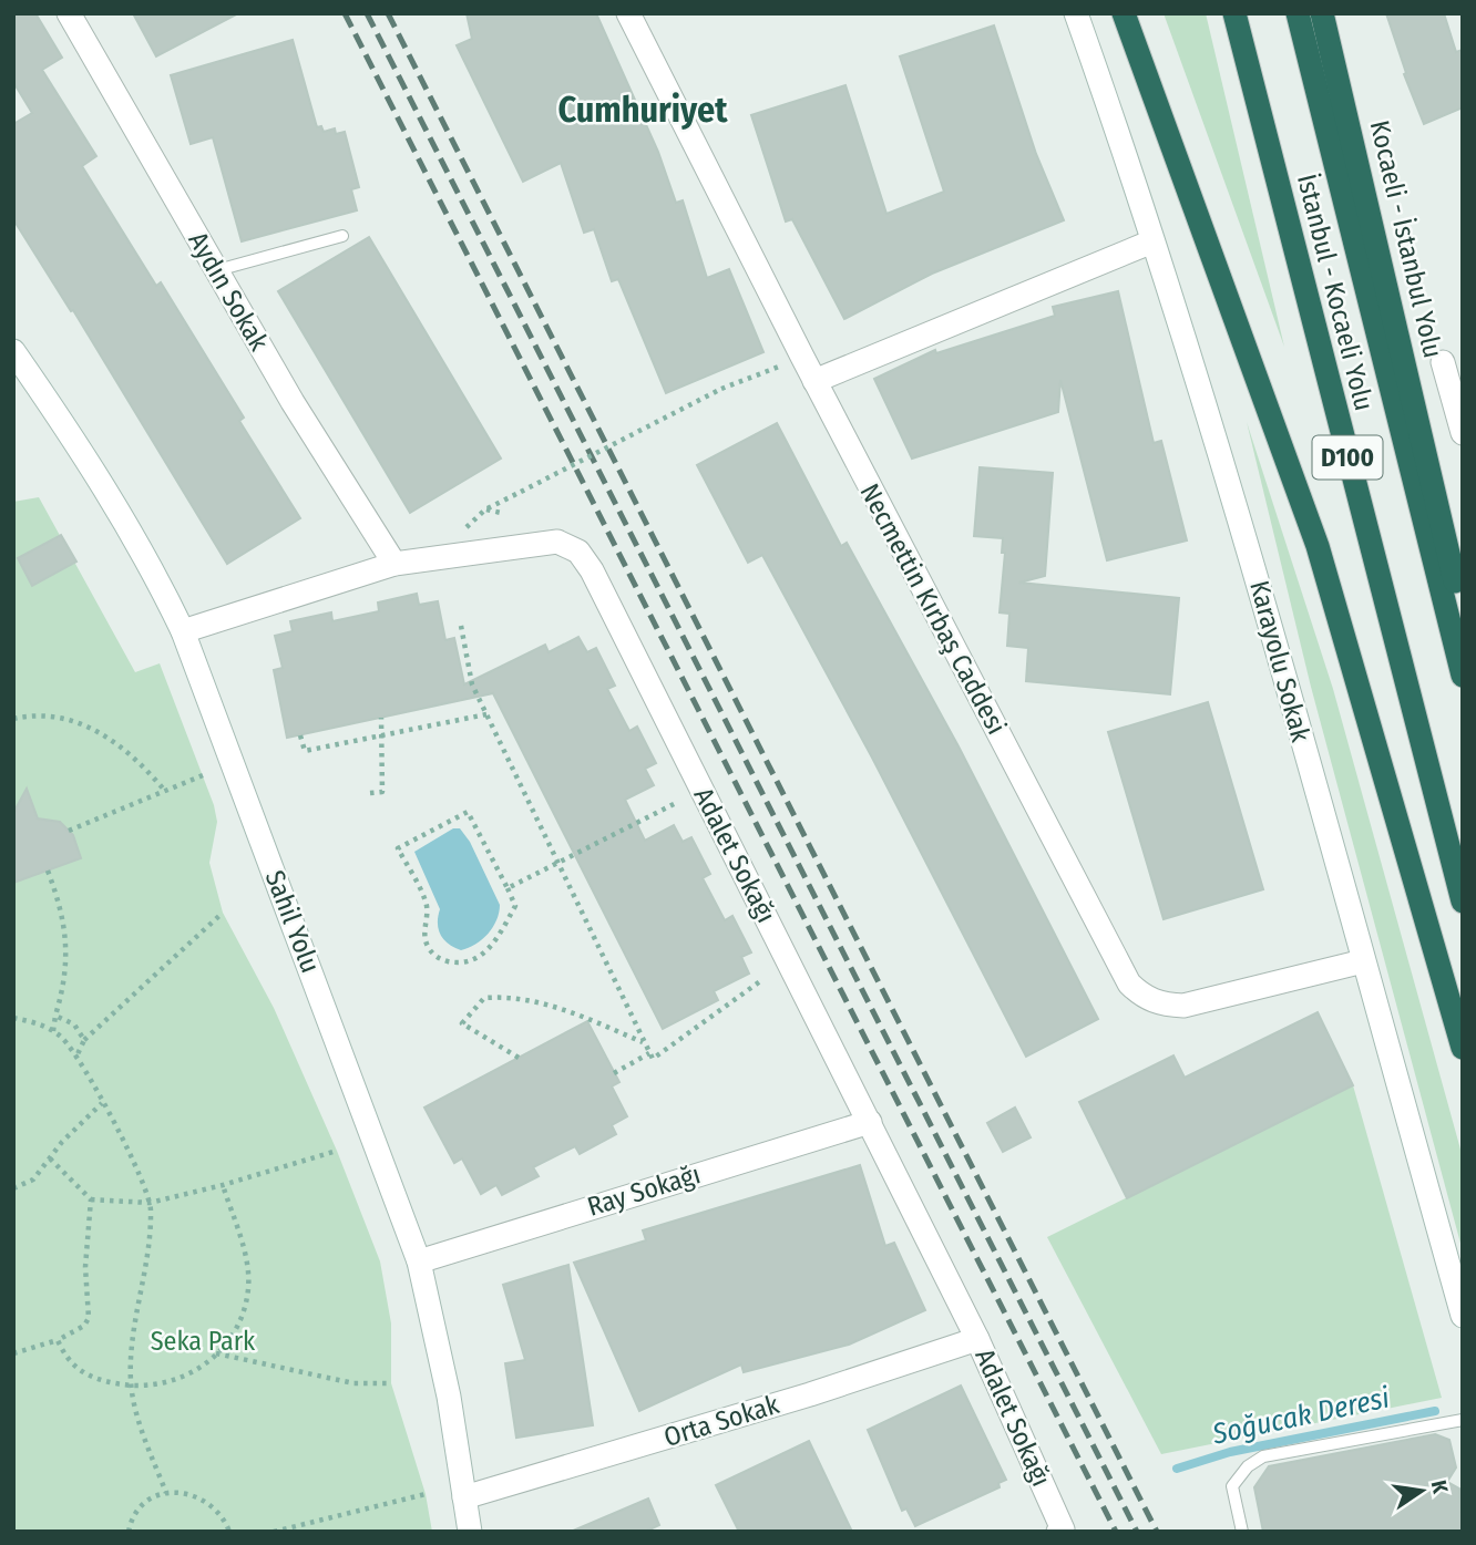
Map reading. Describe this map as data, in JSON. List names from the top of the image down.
{
  "streets": {
    "highway": ["Kocaeli - İstanbul Yolu", "İstanbul - Kocaeli Yolu", "D100"],
    "street": [
      "Aydın Sokak",
      "Necmettin Kırbaş Caddesi",
      "Karayolu Sokak",
      "Adalet Sokağı",
      "Sahil Yolu",
      "Ray Sokağı",
      "Orta Sokak"
    ]
  },
  "crossings": [
    ["Aydın Sokak", "Adalet Sokağı"],
    ["Necmettin Kırbaş Caddesi", "Karayolu Sokak"],
    ["Adalet Sokağı", "Sahil Yolu"],
    ["Adalet Sokağı", "Ray Sokağı"],
    ["Adalet Sokağı", "Orta Sokak"],
    ["Sahil Yolu", "Ray Sokağı"],
    ["Sahil Yolu", "Orta Sokak"]
  ],
  "districts": ["Cumhuriyet"],
  "water": ["Soğucak Deresi"],
  "parks": ["Seka Park"],
  "north": "right"
}
